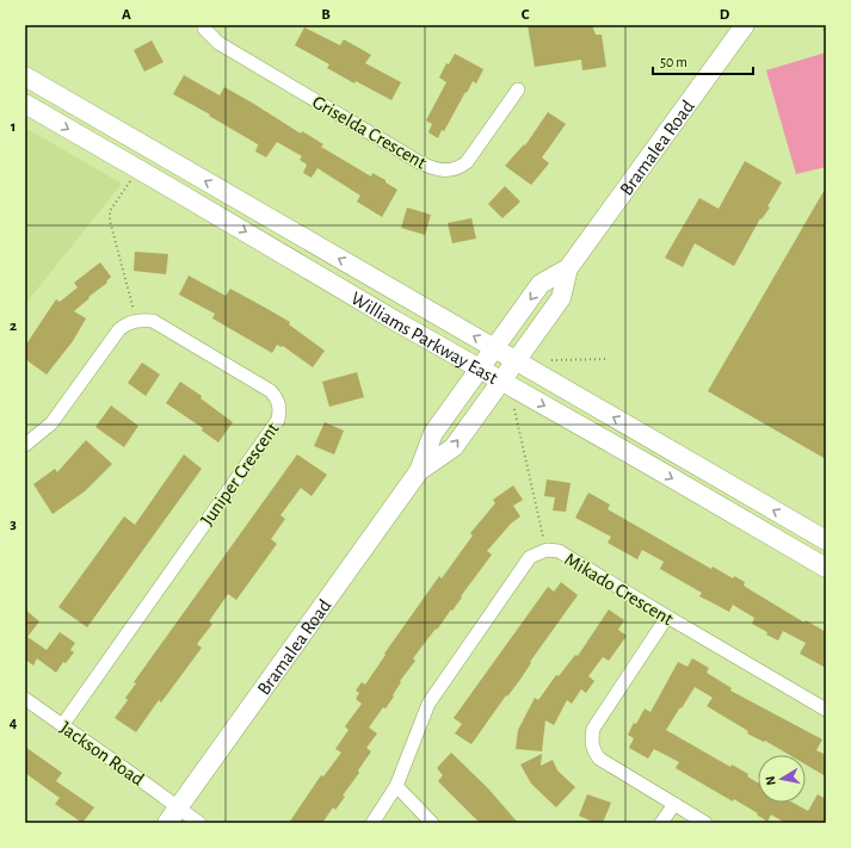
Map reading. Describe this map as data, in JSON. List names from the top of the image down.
{
  "streets": {
    "main road": ["Bramalea Road", "Williams Parkway East"],
    "street": [
      "Griselda Crescent",
      "Juniper Crescent",
      "Mikado Crescent",
      "Jackson Road"
    ]
  },
  "crossings": [
    ["Bramalea Road", "Williams Parkway East"],
    ["Bramalea Road", "Jackson Road"],
    ["Juniper Crescent", "Jackson Road"]
  ],
  "scale_bar": "50 m",
  "north": "left",
  "grid": {
    "columns": [
      "A",
      "B",
      "C",
      "D"
    ],
    "rows": [
      "1",
      "2",
      "3",
      "4"
    ]
  }
}
